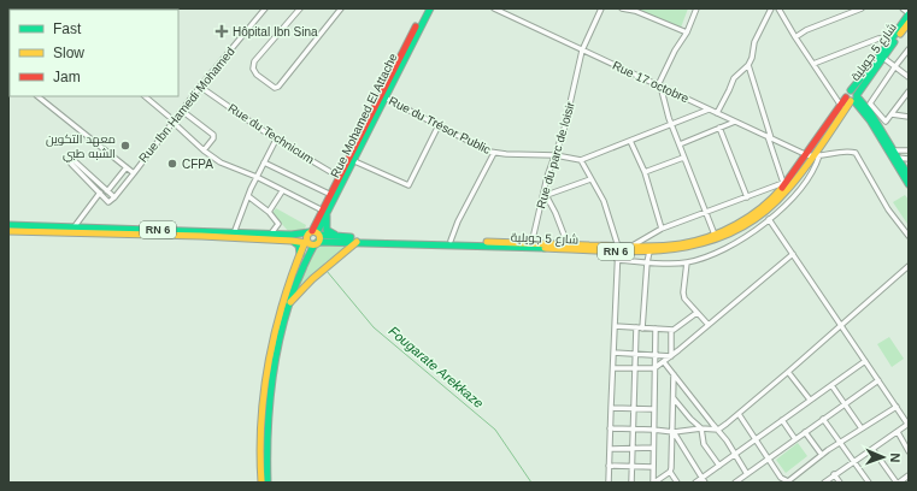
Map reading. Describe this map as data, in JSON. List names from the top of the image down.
{
  "streets": {
    "main road": ["شارع 5 جويلية", "Rue Mohamed El Attache", "RN 6"],
    "street": [
      "Rue 17 octobre",
      "Rue Ibn Hamedi Mohamed",
      "Rue du Trésor Public",
      "Rue du Technicum",
      "Rue du parc de loisir"
    ]
  },
  "crossings": [
    ["شارع 5 جويلية", "Rue 17 octobre"],
    ["شارع 5 جويلية", "Rue Mohamed El Attache"],
    ["شارع 5 جويلية", "Rue du parc de loisir"],
    ["شارع 5 جويلية", "RN 6"],
    ["Rue 17 octobre", "Rue du parc de loisir"],
    ["Rue Ibn Hamedi Mohamed", "Rue du Technicum"],
    ["Rue Mohamed El Attache", "Rue du Trésor Public"],
    ["Rue Mohamed El Attache", "Rue du Technicum"],
    ["Rue Mohamed El Attache", "RN 6"],
    ["Rue du Trésor Public", "Rue du parc de loisir"]
  ],
  "water": ["Fougarate Arekkaze"],
  "places": {
    "health": ["Hôpital Ibn Sina"],
    "other": ["معهد التكوين الشبه طبي", "CFPA"]
  },
  "legend": ["Fast", "Slow", "Jam"],
  "north": "right"
}
